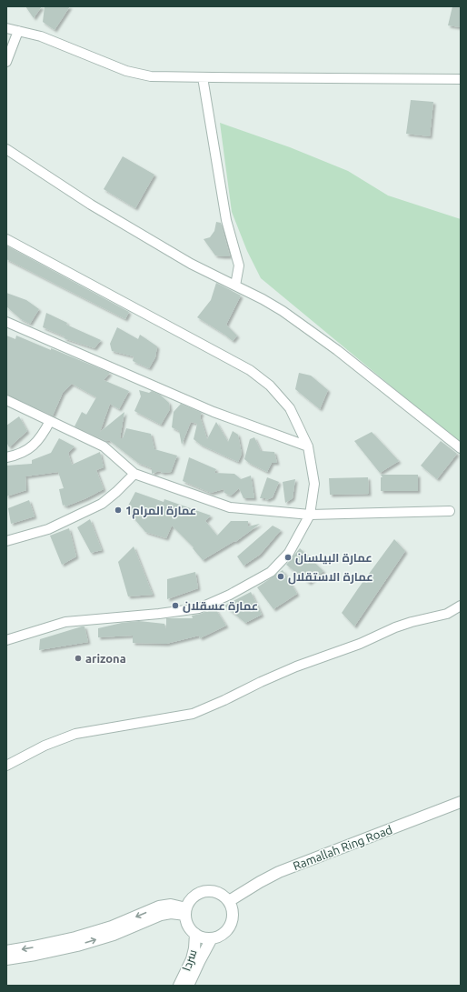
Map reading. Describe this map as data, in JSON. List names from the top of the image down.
{
  "streets": {
    "street": ["Ramallah Ring Road", "سردا"]
  },
  "crossings": [
    ["Ramallah Ring Road", "سردا"]
  ],
  "places": [
    "عمارة المرام1",
    "عمارة البيلسان",
    "عمارة الاستقلال",
    "عمارة عسقلان",
    "arizona"
  ]
}
